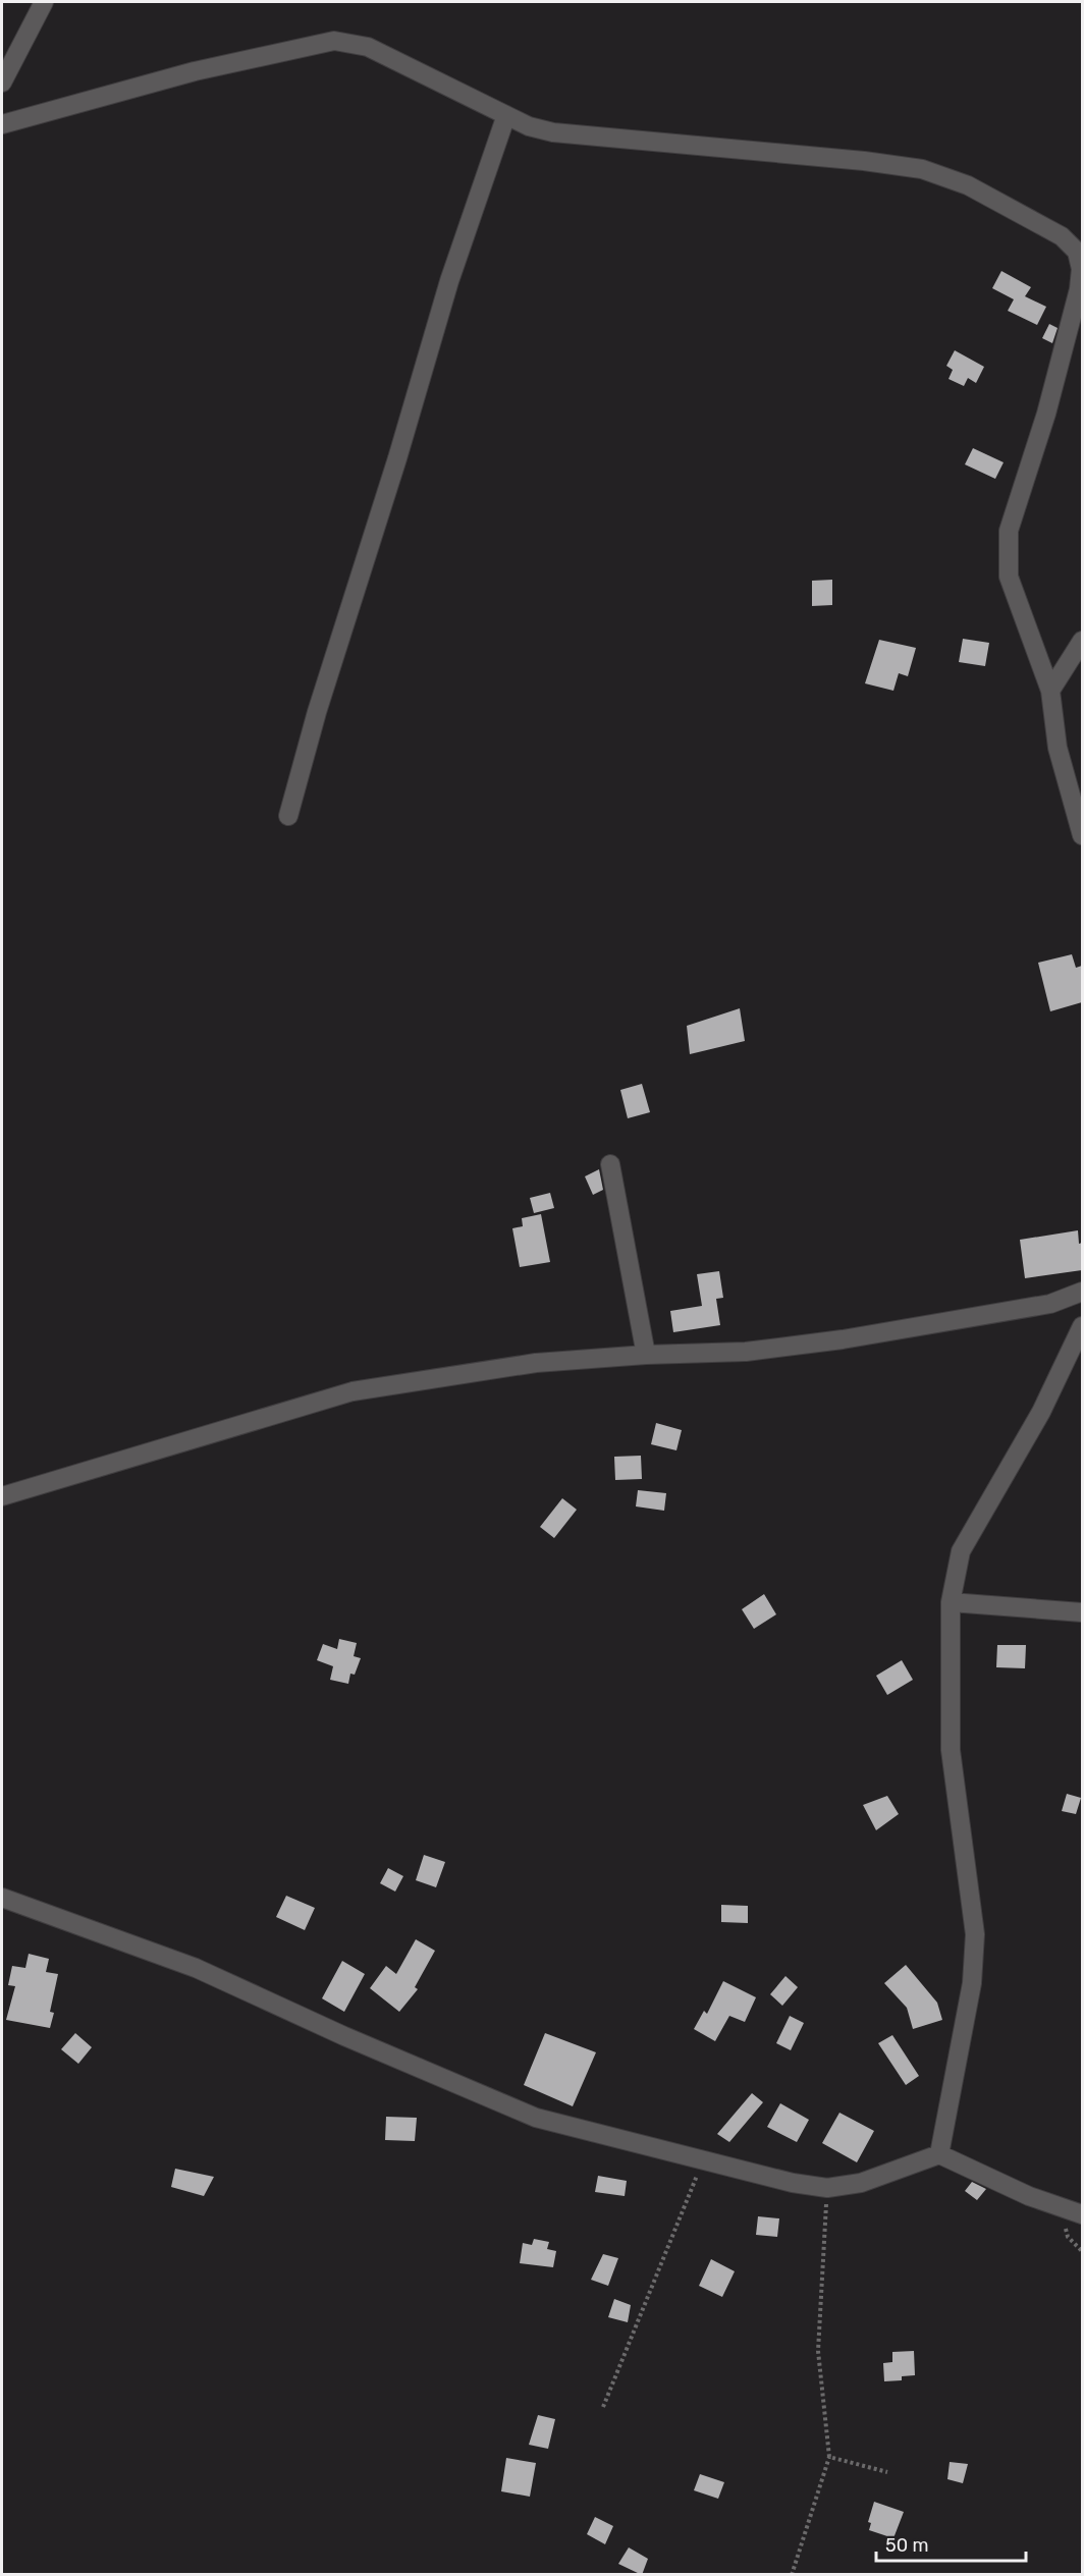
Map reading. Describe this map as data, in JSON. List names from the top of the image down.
{
  "scale_bar": "50 m"
}
